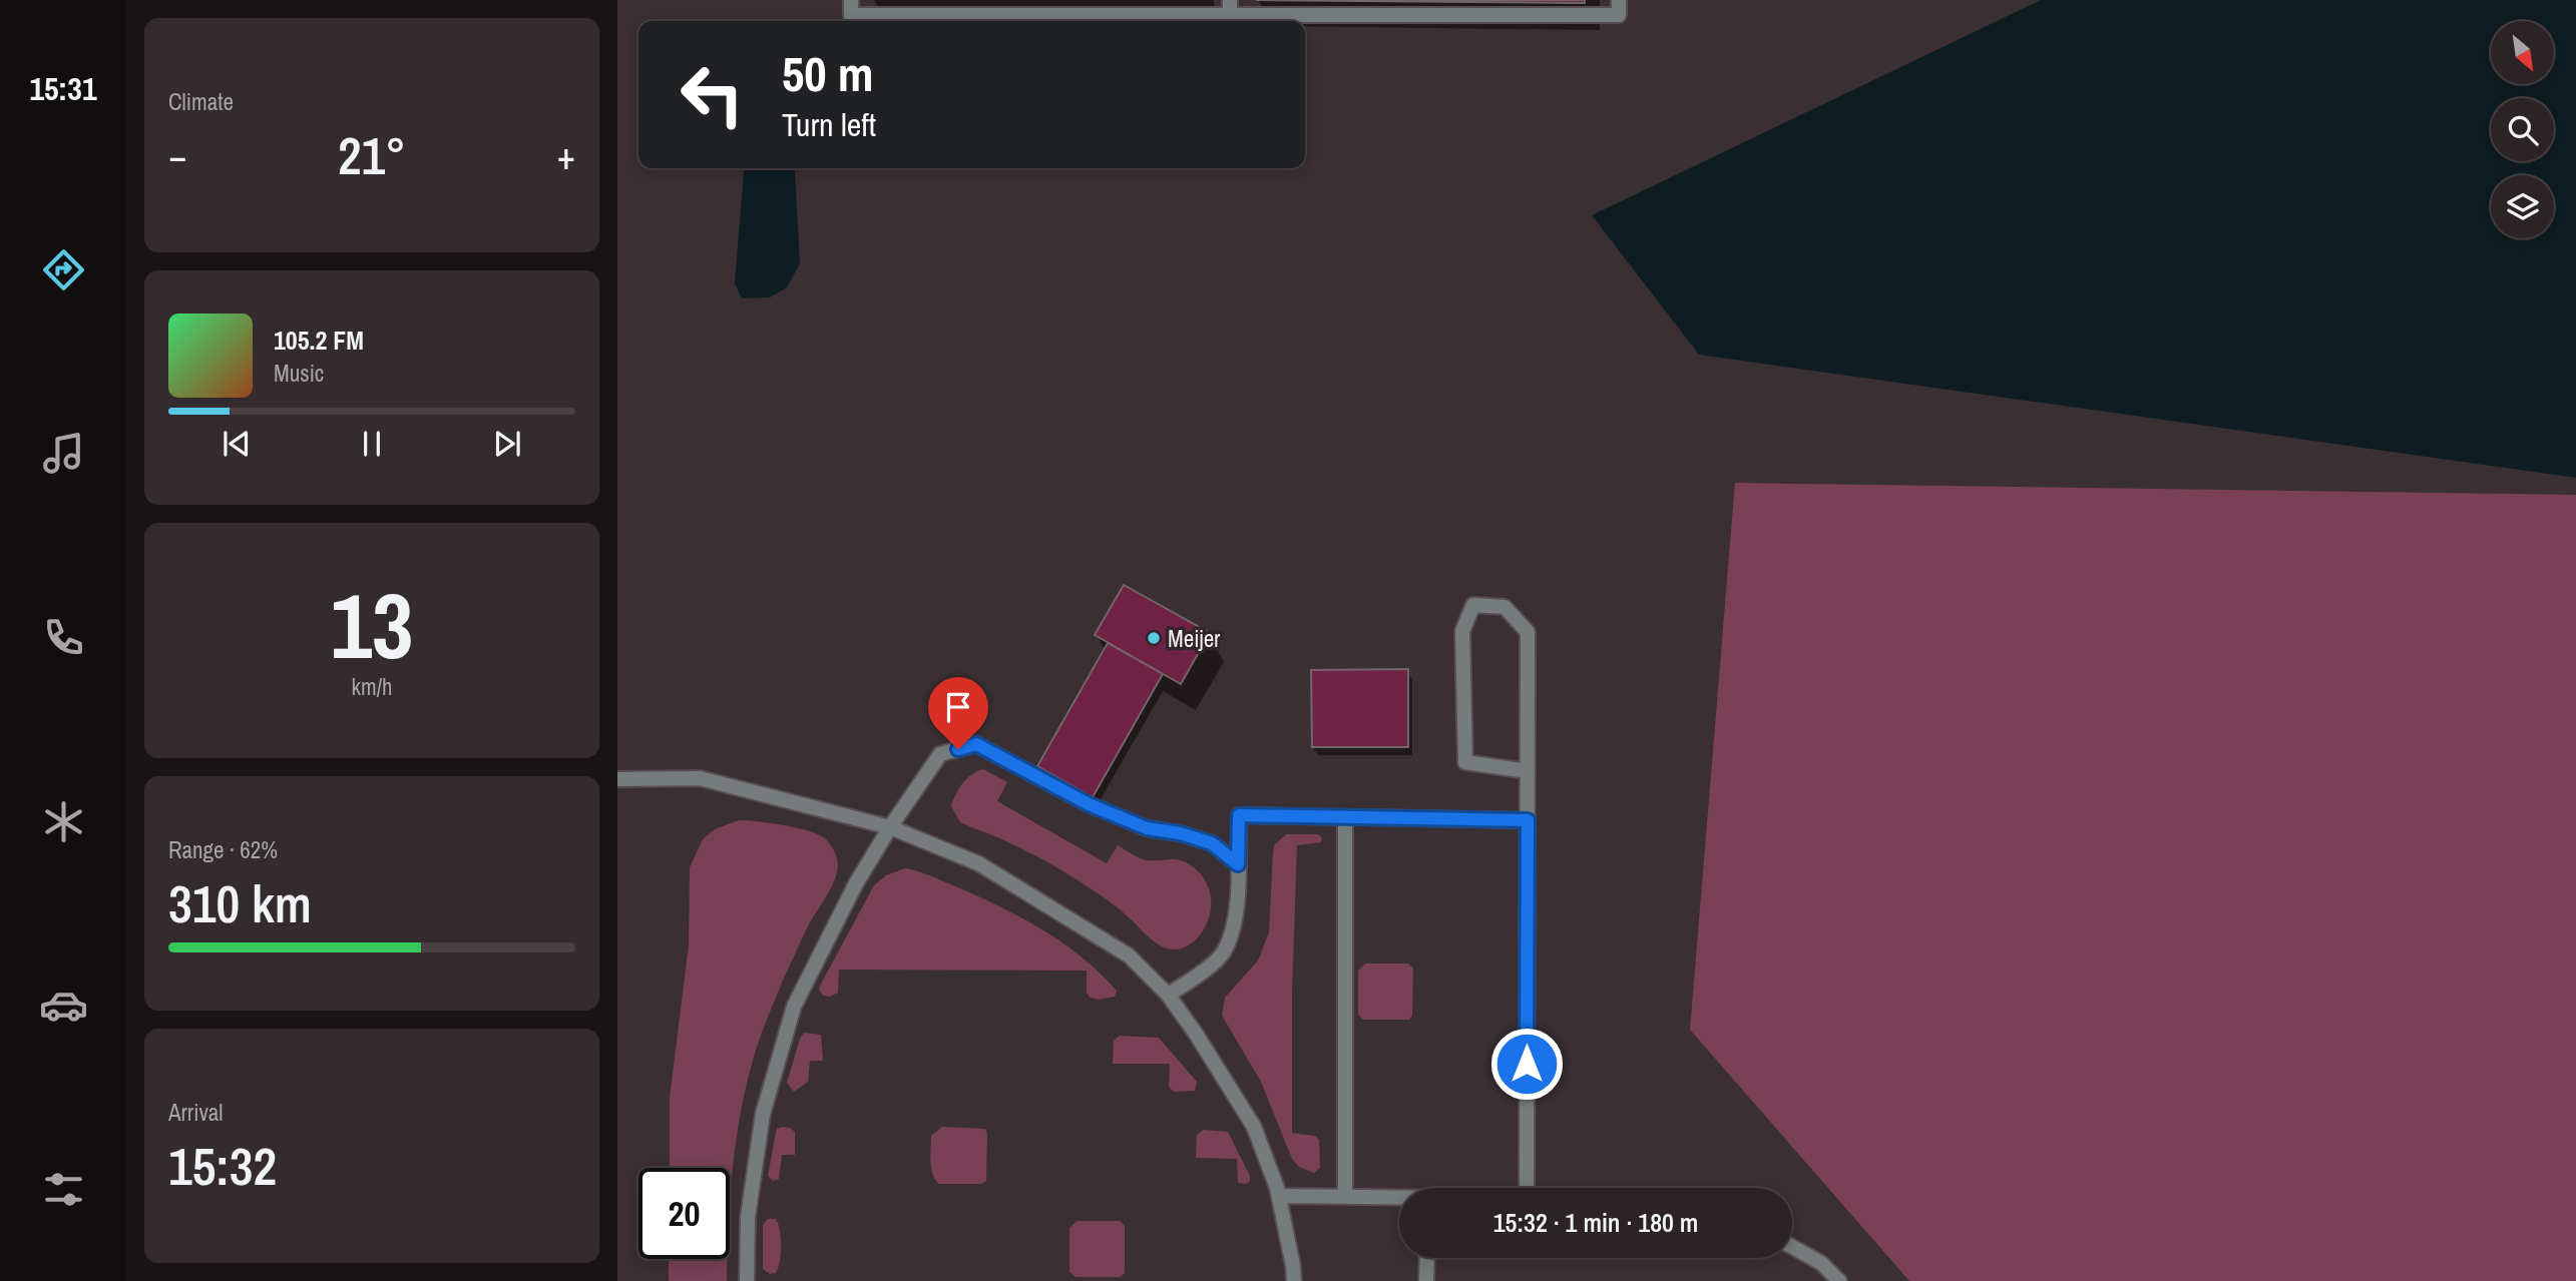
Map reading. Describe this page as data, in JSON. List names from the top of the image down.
{
  "places": ["Meijer"],
  "north": "bottom right",
  "page": {
    "tabs": "15:31",
    "tile": [
      "Climate",
      ["13", "km/h"],
      ["Range · 62%", "310 km"],
      ["Arrival", "15:32"]
    ],
    "turn": ["50 m", "Turn left"],
    "heat": ["−", "21°", "+"],
    "song": ["105.2 FM", "Music"],
    "limit": "20",
    "trip": "15:32 · 1 min · 180 m"
  }
}
